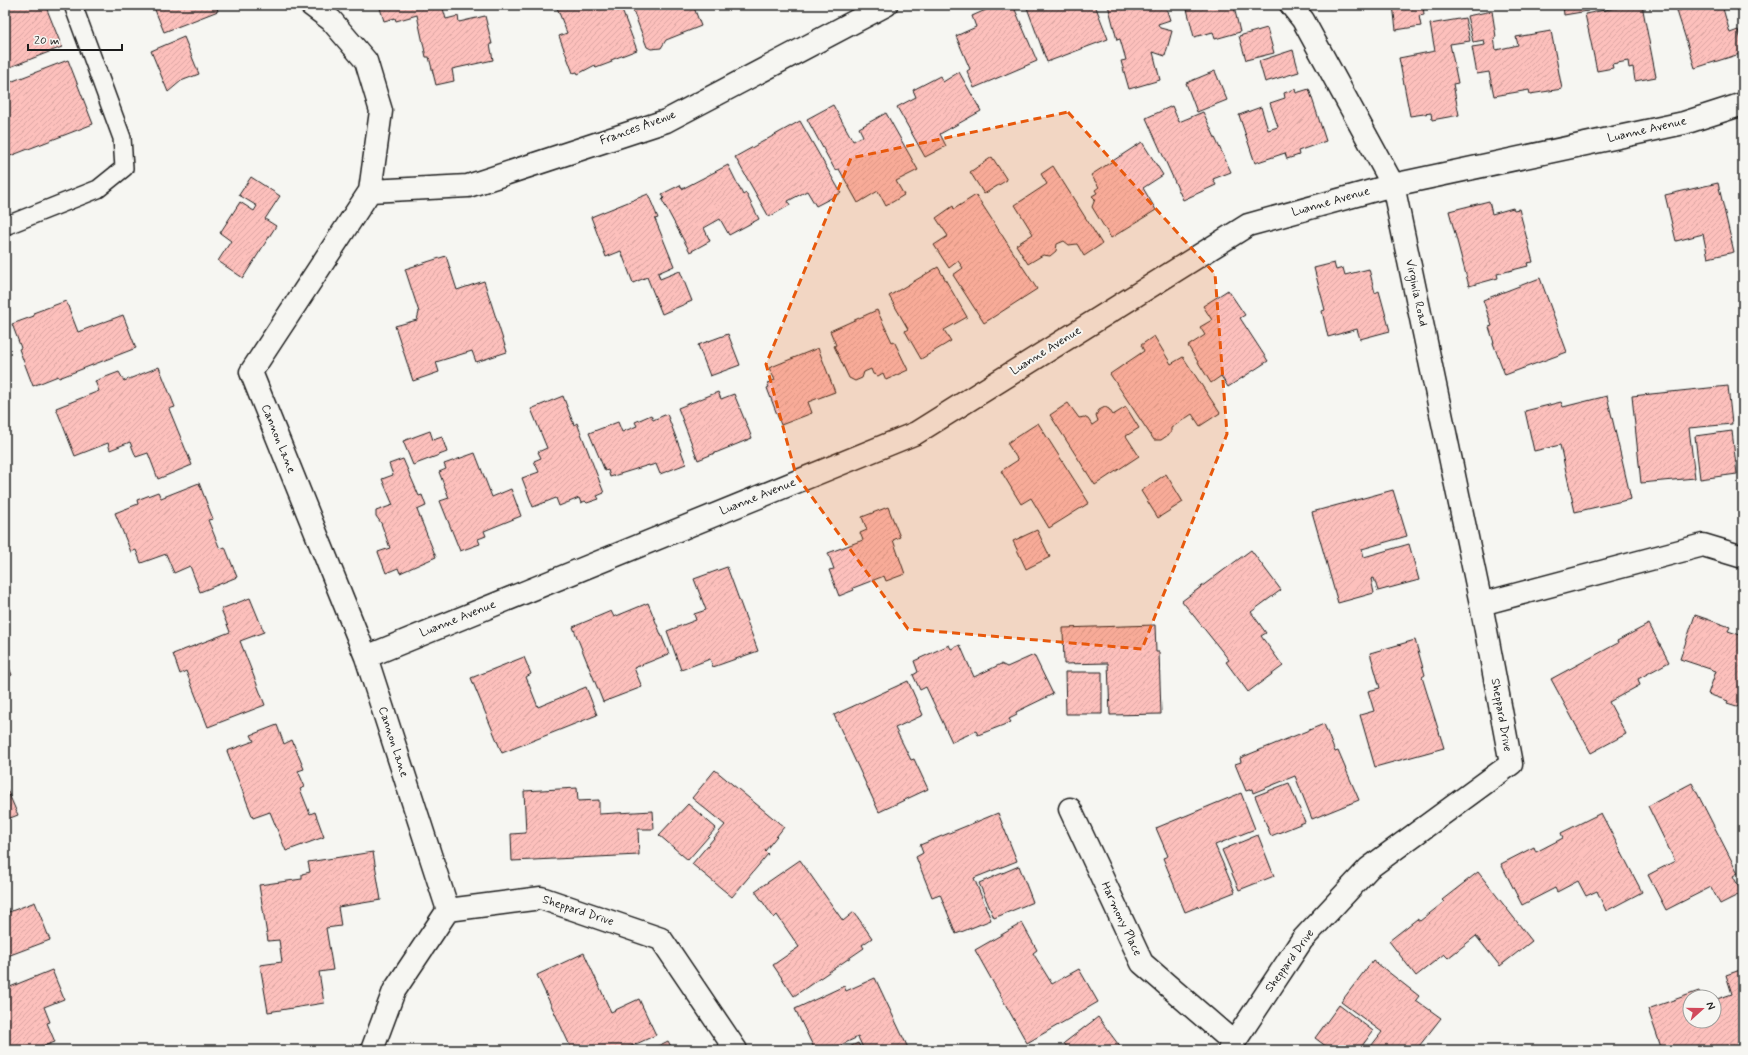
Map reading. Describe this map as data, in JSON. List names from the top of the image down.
{
  "streets": {
    "street": [
      "Frances Avenue",
      "Luanne Avenue",
      "Virginia Road",
      "Cannon Lane",
      "Sheppard Drive",
      "Harmony Place"
    ]
  },
  "crossings": [
    ["Frances Avenue", "Cannon Lane"],
    ["Luanne Avenue", "Virginia Road"],
    ["Luanne Avenue", "Cannon Lane"],
    ["Virginia Road", "Sheppard Drive"],
    ["Cannon Lane", "Sheppard Drive"],
    ["Sheppard Drive", "Harmony Place"]
  ],
  "scale_bar": "20 m",
  "north": "right"
}
